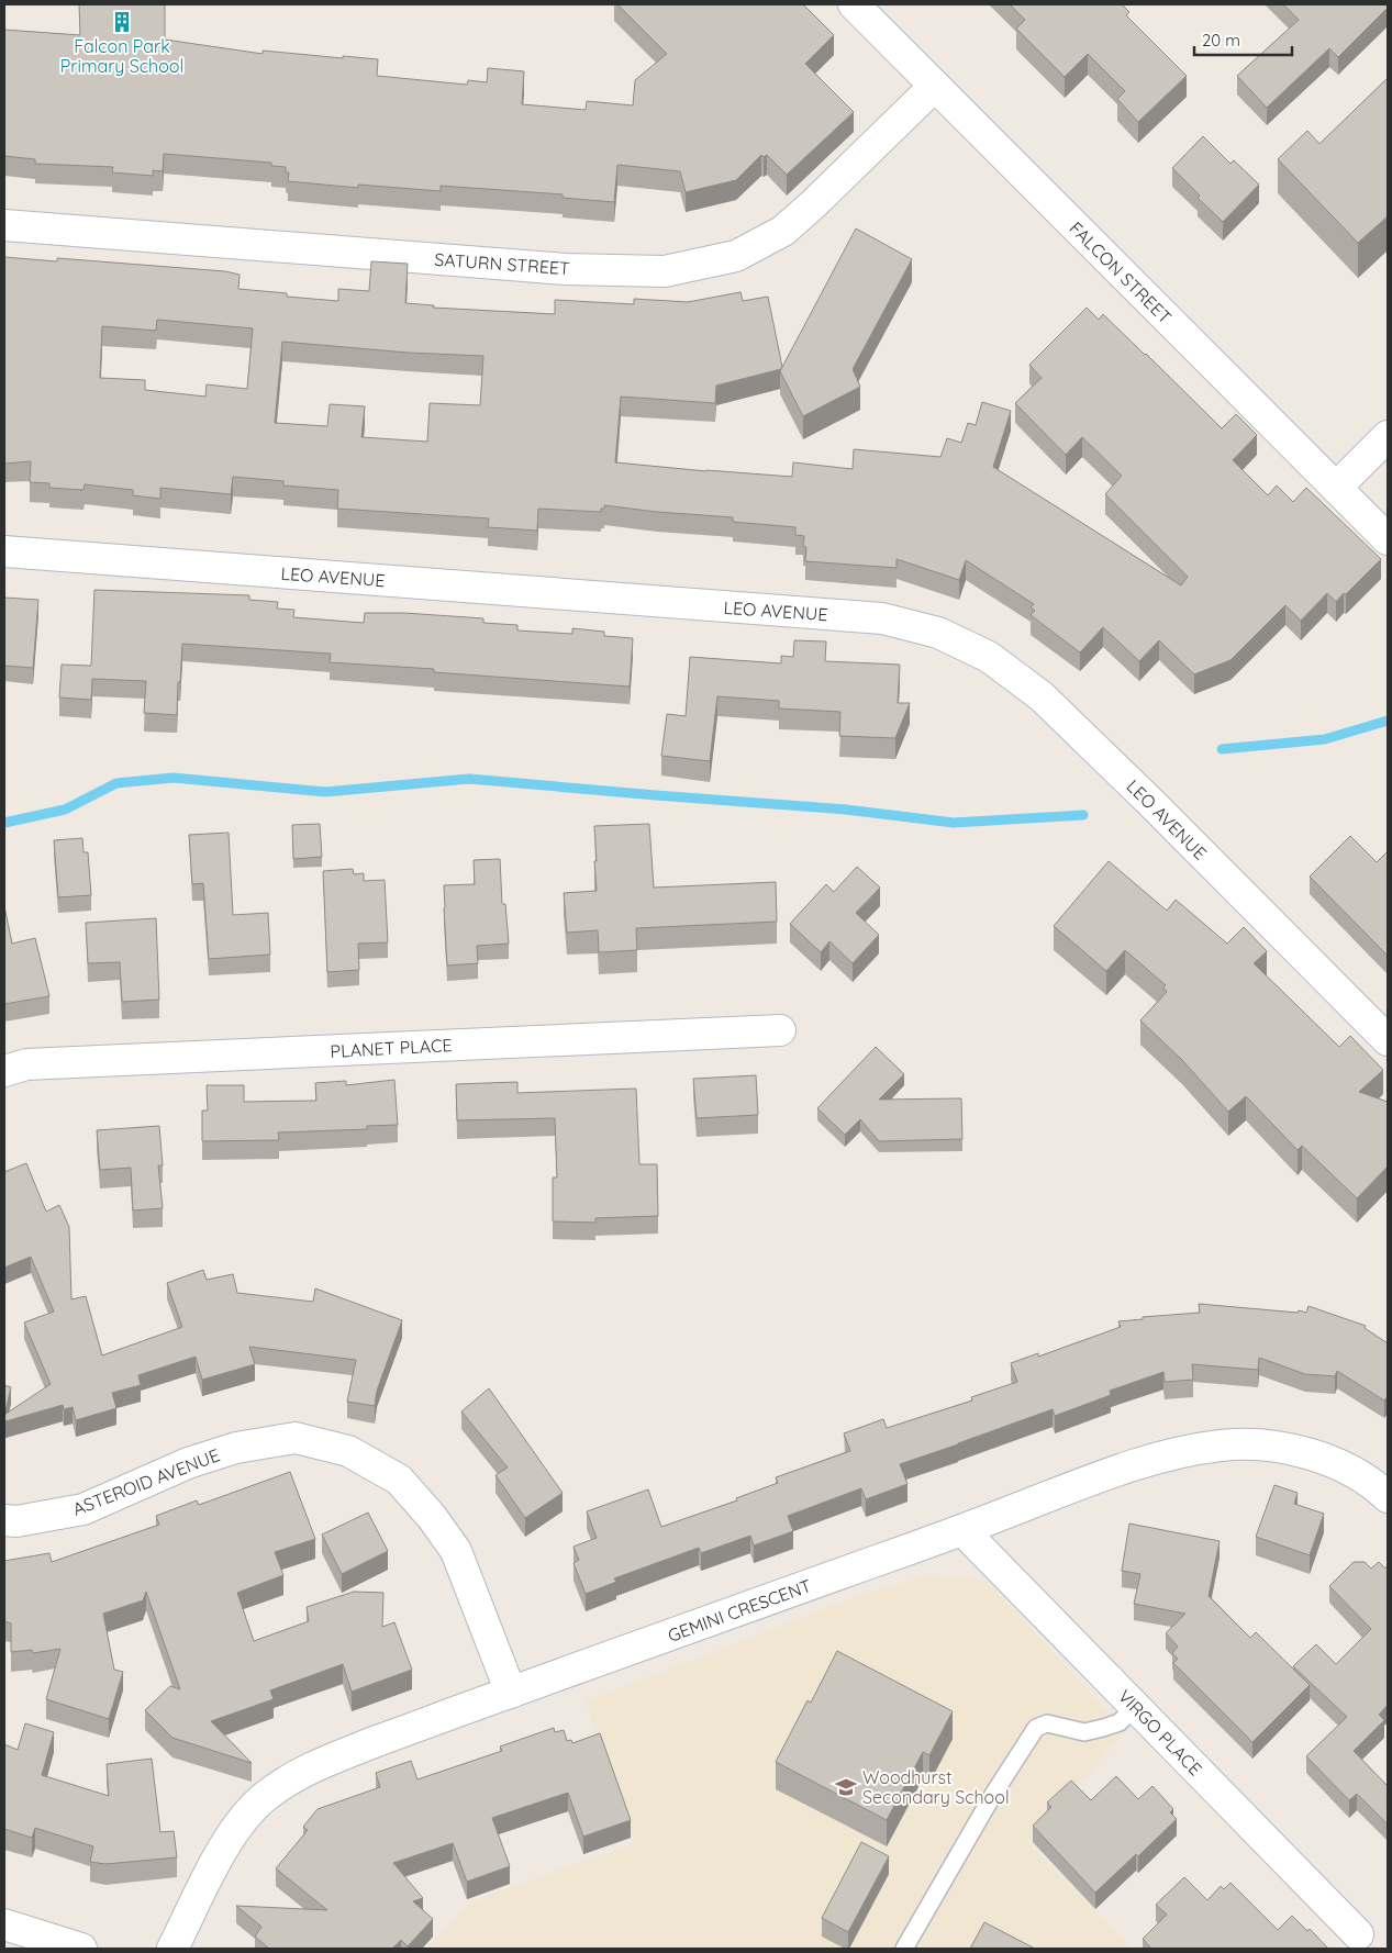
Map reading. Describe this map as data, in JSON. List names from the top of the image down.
{
  "streets": {
    "street": [
      "SATURN STREET",
      "FALCON STREET",
      "LEO AVENUE",
      "PLANET PLACE",
      "ASTEROID AVENUE",
      "GEMINI CRESCENT",
      "VIRGO PLACE"
    ]
  },
  "crossings": [
    ["SATURN STREET", "FALCON STREET"],
    ["ASTEROID AVENUE", "GEMINI CRESCENT"],
    ["GEMINI CRESCENT", "VIRGO PLACE"]
  ],
  "places": {
    "building": ["Falcon Park Primary School"],
    "school or university": ["Woodhurst Secondary School"]
  },
  "scale_bar": "20 m"
}
